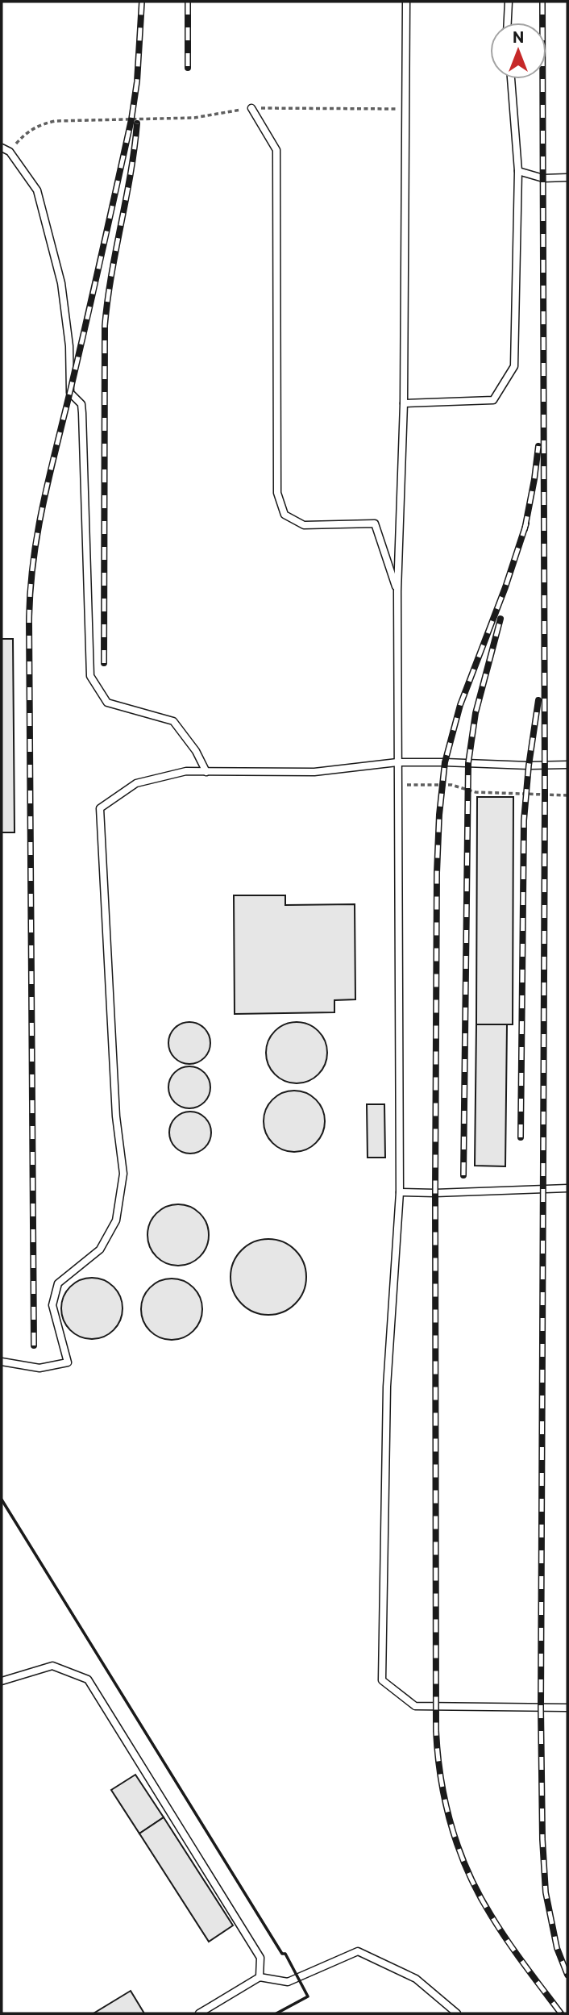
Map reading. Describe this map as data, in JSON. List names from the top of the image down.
{
  "north": "top"
}
